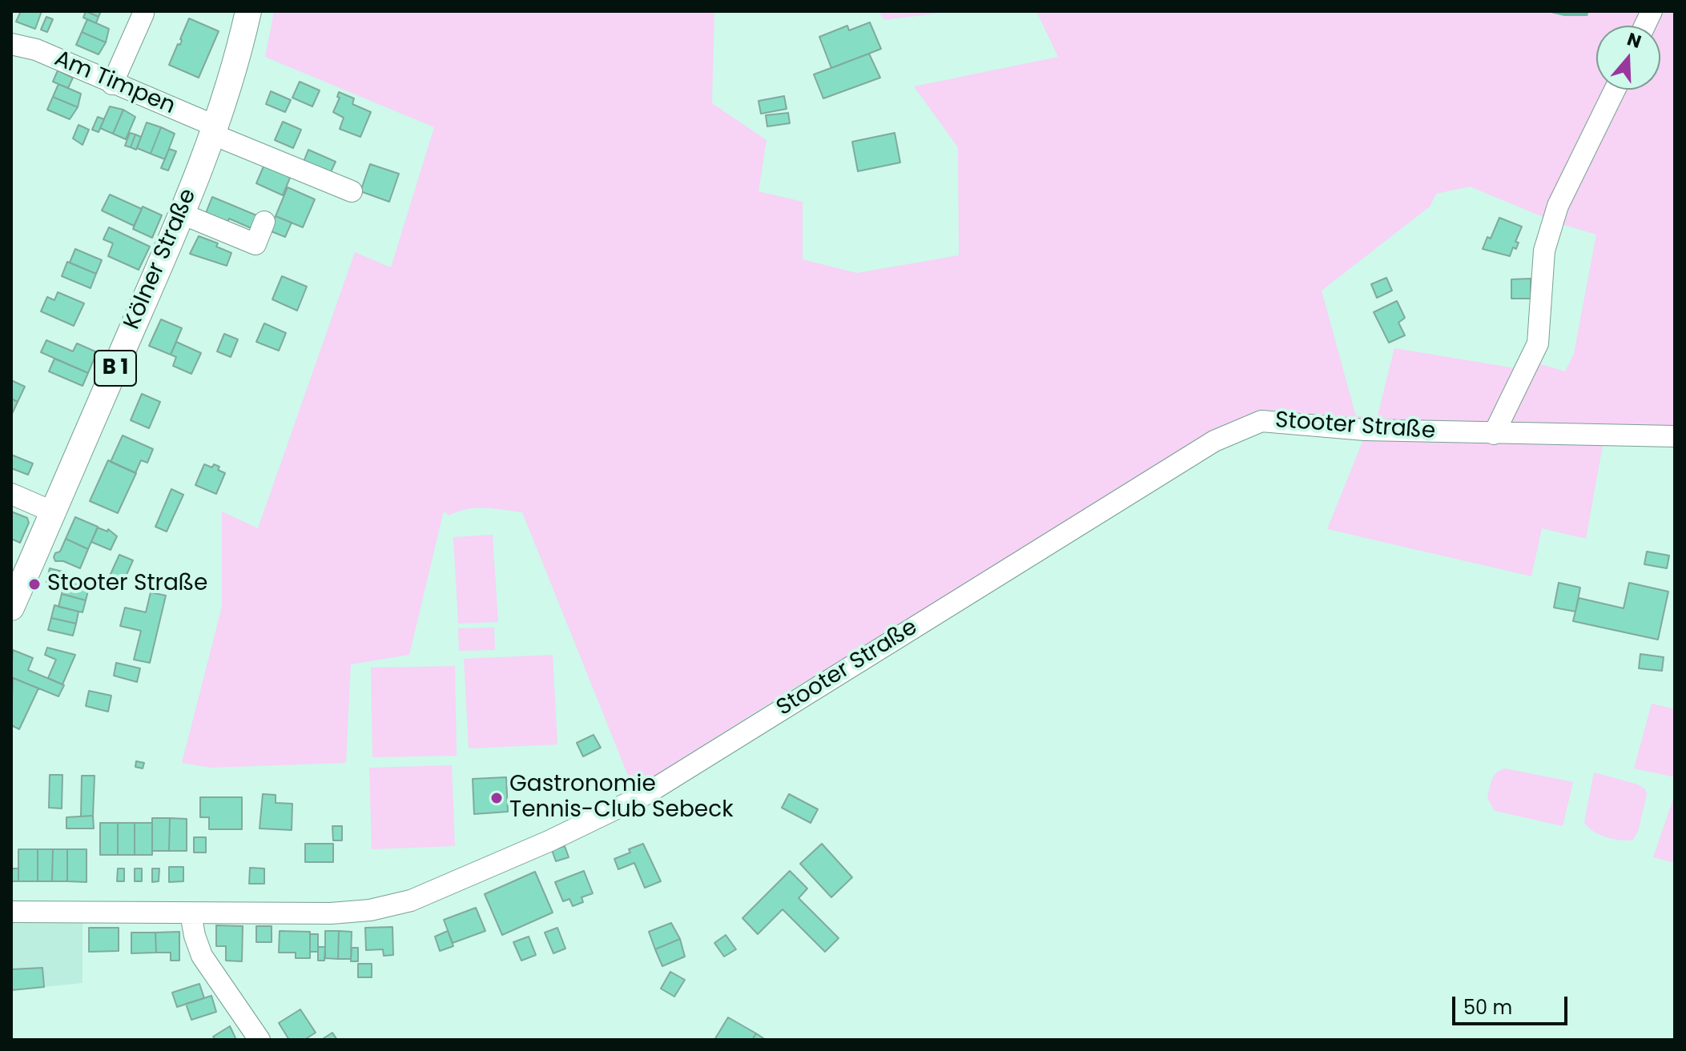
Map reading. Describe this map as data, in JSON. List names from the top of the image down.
{
  "streets": {
    "main road": ["Kölner Straße", "B 1"],
    "street": ["Am Timpen", "Stooter Straße"]
  },
  "crossings": [
    ["Am Timpen", "Kölner Straße"]
  ],
  "places": ["Stooter Straße", "Gastronomie Tennis-Club Sebeck"],
  "scale_bar": "50 m",
  "north": "top"
}
